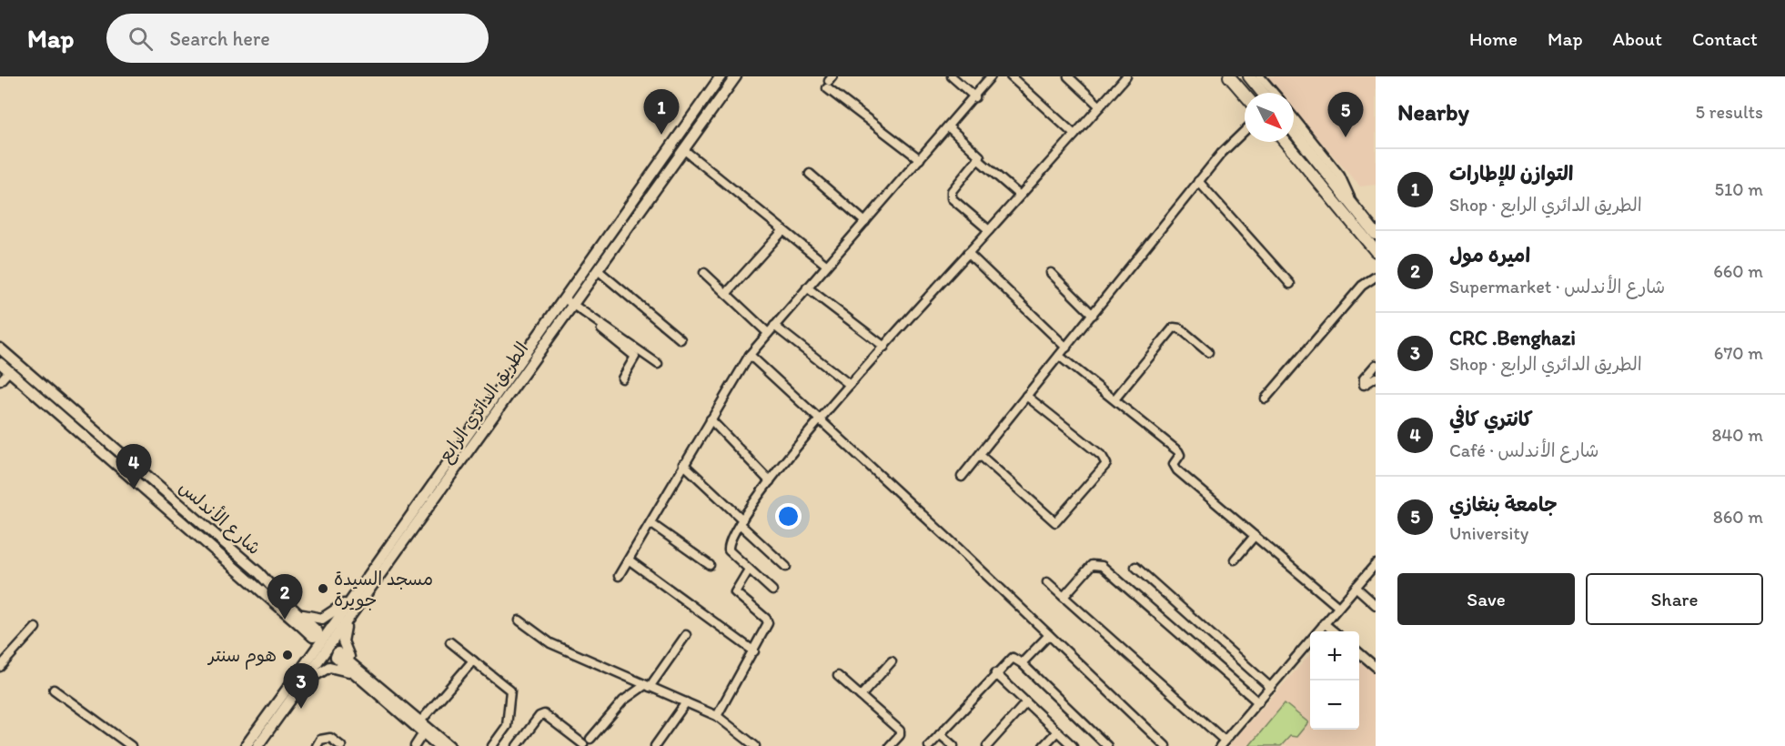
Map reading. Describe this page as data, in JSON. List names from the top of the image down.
{
  "streets": {
    "main road": ["الطريق الدائري الرابع", "شارع الأندلس"]
  },
  "places": ["مسجد السيدة جويرة", "هوم سنتر"],
  "north": "bottom right",
  "page": {
    "header": "Map",
    "search": "Search here",
    "nav": [
      "Home",
      "Map",
      "About",
      "Contact"
    ],
    "heading": ["Nearby", "5 results"],
    "pins": [
      "1",
      "5",
      "4",
      "2",
      "3"
    ],
    "list": [
      {
        "mark": "1",
        "name": "التوازن للإطارات",
        "note": "Shop · الطريق الدائري الرابع",
        "value": "510 m"
      },
      {
        "mark": "2",
        "name": "اميره مول",
        "note": "Supermarket · شارع الأندلس",
        "value": "660 m"
      },
      {
        "mark": "3",
        "name": "CRC .Benghazi",
        "note": "Shop · الطريق الدائري الرابع",
        "value": "670 m"
      },
      {
        "mark": "4",
        "name": "كانتري كافي",
        "note": "Café · شارع الأندلس",
        "value": "840 m"
      },
      {
        "mark": "5",
        "name": "جامعة بنغازي",
        "note": "University",
        "value": "860 m"
      }
    ],
    "buttons": ["Save", "Share"],
    "map_buttons": ["+", "−"]
  }
}
